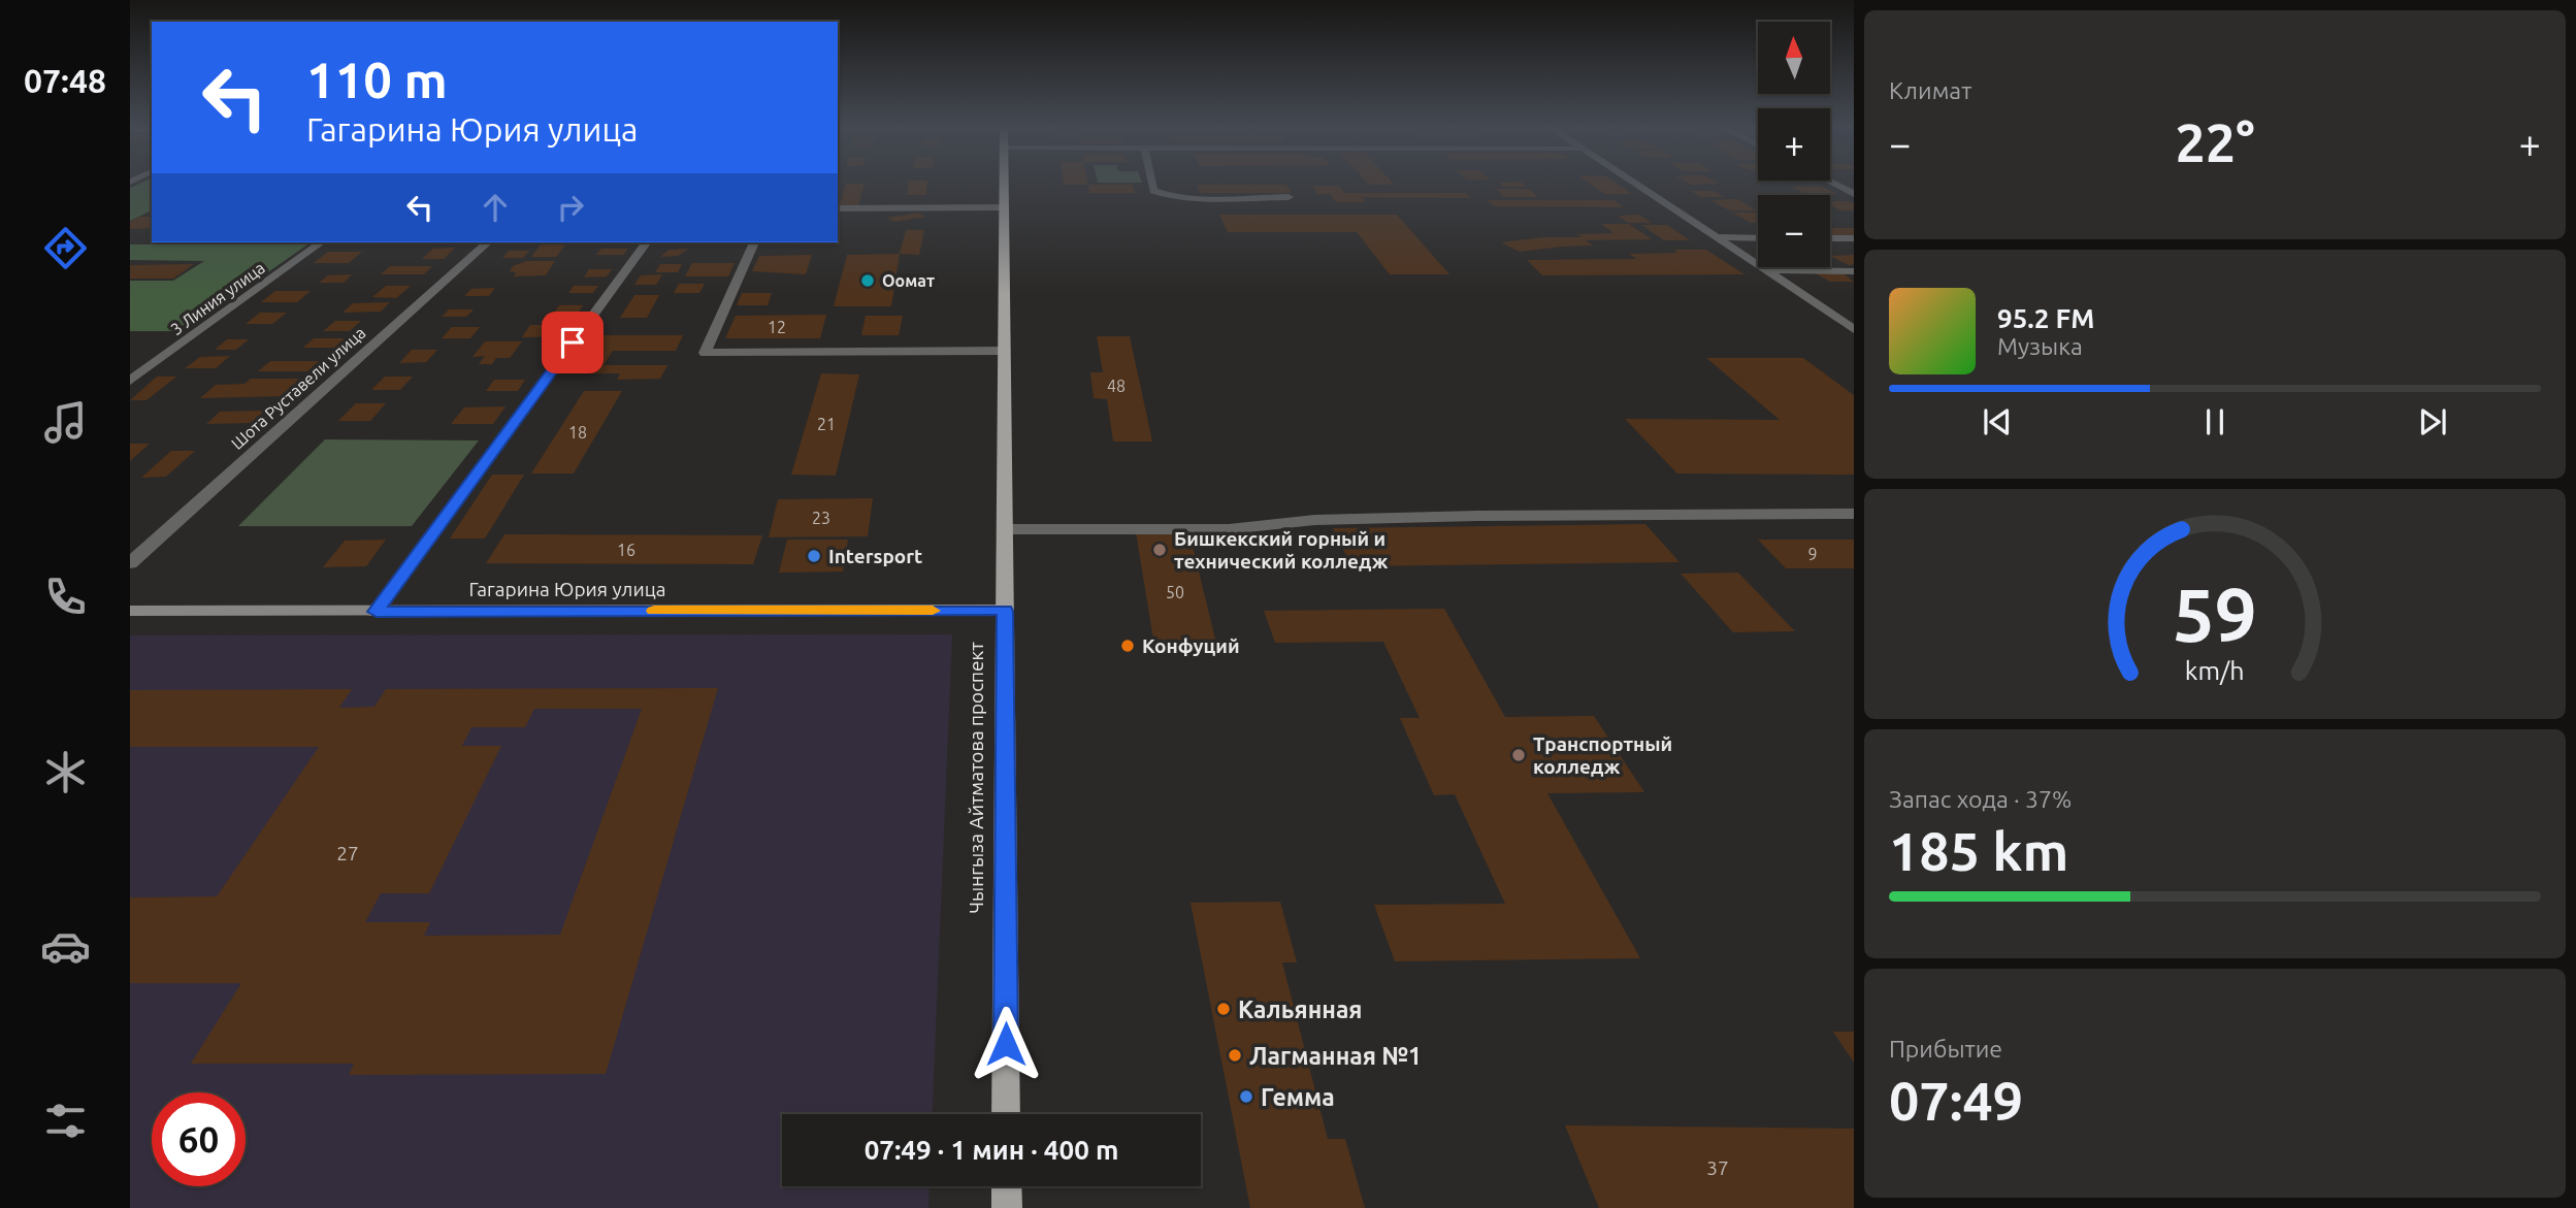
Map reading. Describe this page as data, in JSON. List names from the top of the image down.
{
  "streets": {
    "main road": ["Гагарина Юрия улица", "Чынгыза Айтматова проспект"],
    "street": ["3 Линия улица", "Шота Руставели улица"]
  },
  "crossings": [
    ["Гагарина Юрия улица", "Чынгыза Айтматова проспект"]
  ],
  "places": [
    "Оомат",
    "Бишкекский горный и технический колледж",
    "Intersport",
    "Конфуций",
    "Транспортный колледж",
    "Кальянная",
    "Лагманная №1",
    "Гемма"
  ],
  "house_numbers": [
    "12",
    "48",
    "21",
    "18",
    "23",
    "16",
    "9",
    "50",
    "27",
    "37"
  ],
  "north": "top",
  "page": {
    "tabs": "07:48",
    "tile": [
      "Климат",
      ["Запас хода · 37%", "185 km"],
      ["Прибытие", "07:49"]
    ],
    "map_buttons": ["+", "−"],
    "turn": ["110 m", "Гагарина Юрия улица"],
    "heat": ["−", "22°", "+"],
    "song": ["95.2 FM", "Музыка"],
    "limit": "60",
    "trip": "07:49 · 1 мин · 400 m",
    "gauge": ["59", "km/h"]
  }
}
